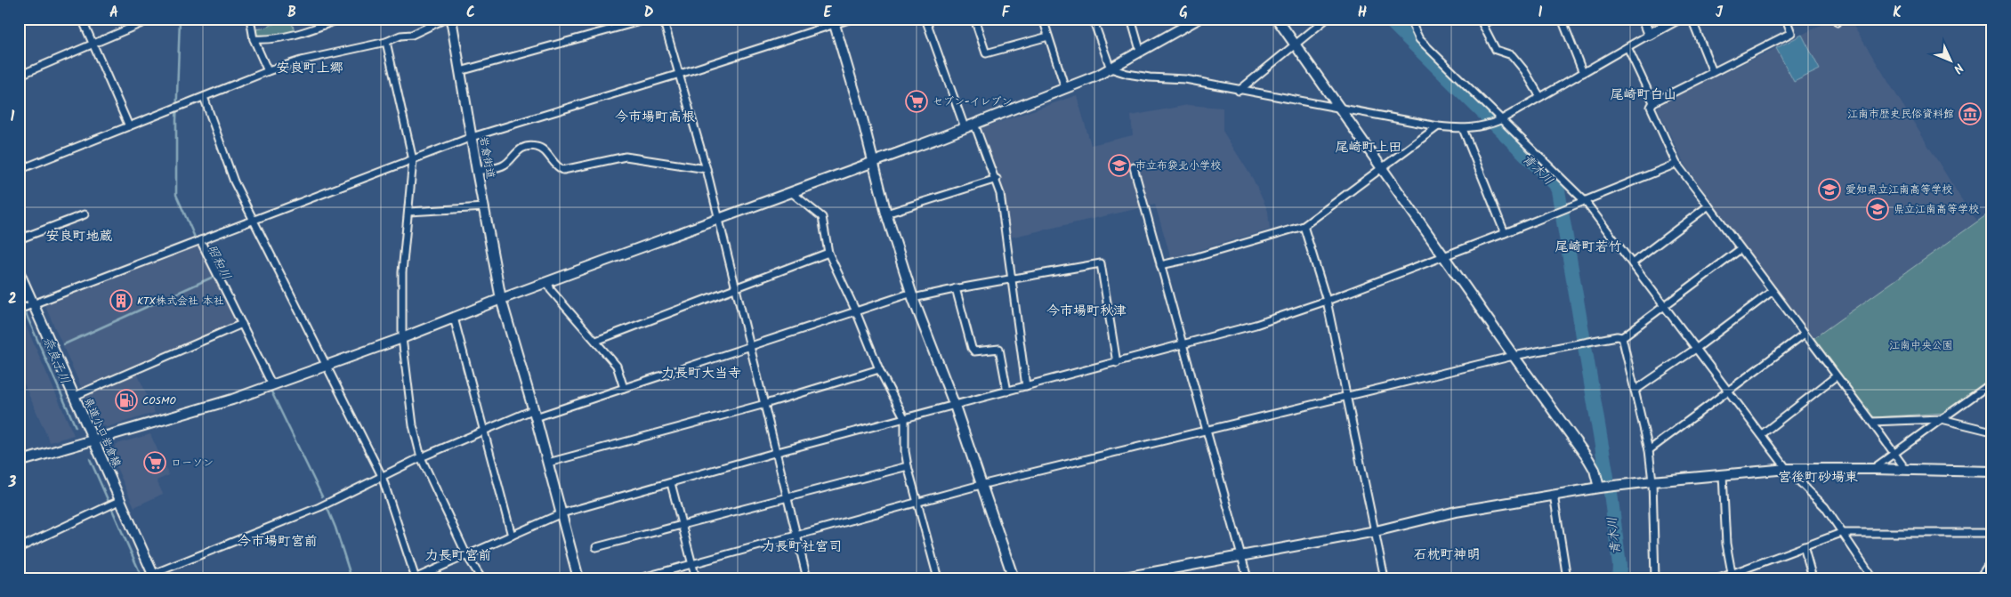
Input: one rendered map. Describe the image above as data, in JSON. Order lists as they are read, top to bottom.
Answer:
{
  "streets": {
    "street": ["岩倉街道", "県道小口岩倉線"]
  },
  "districts": [
    "安良町上郷",
    "尾崎町白山",
    "今市場町高根",
    "尾崎町上田",
    "安良町地蔵",
    "尾崎町若竹",
    "今市場町秋津",
    "力長町大当寺",
    "宮後町砂場東",
    "今市場町宮前",
    "力長町社宮司",
    "石枕町神明",
    "力長町宮前"
  ],
  "water": ["青木川", "昭和川", "奈良子川"],
  "parks": ["江南中央公園"],
  "places": {
    "supermarket": ["セブン-イレブン", "ローソン"],
    "museum": ["江南市歴史民俗資料館"],
    "school or university": ["市立布袋北小学校", "愛知県立江南高等学校", "県立江南高等学校"],
    "building": ["KTX株式会社 本社"],
    "fuel station": ["COSMO"]
  },
  "north": "bottom right",
  "grid": {
    "columns": [
      "A",
      "B",
      "C",
      "D",
      "E",
      "F",
      "G",
      "H",
      "I",
      "J",
      "K"
    ],
    "rows": ["1", "2", "3"]
  }
}
